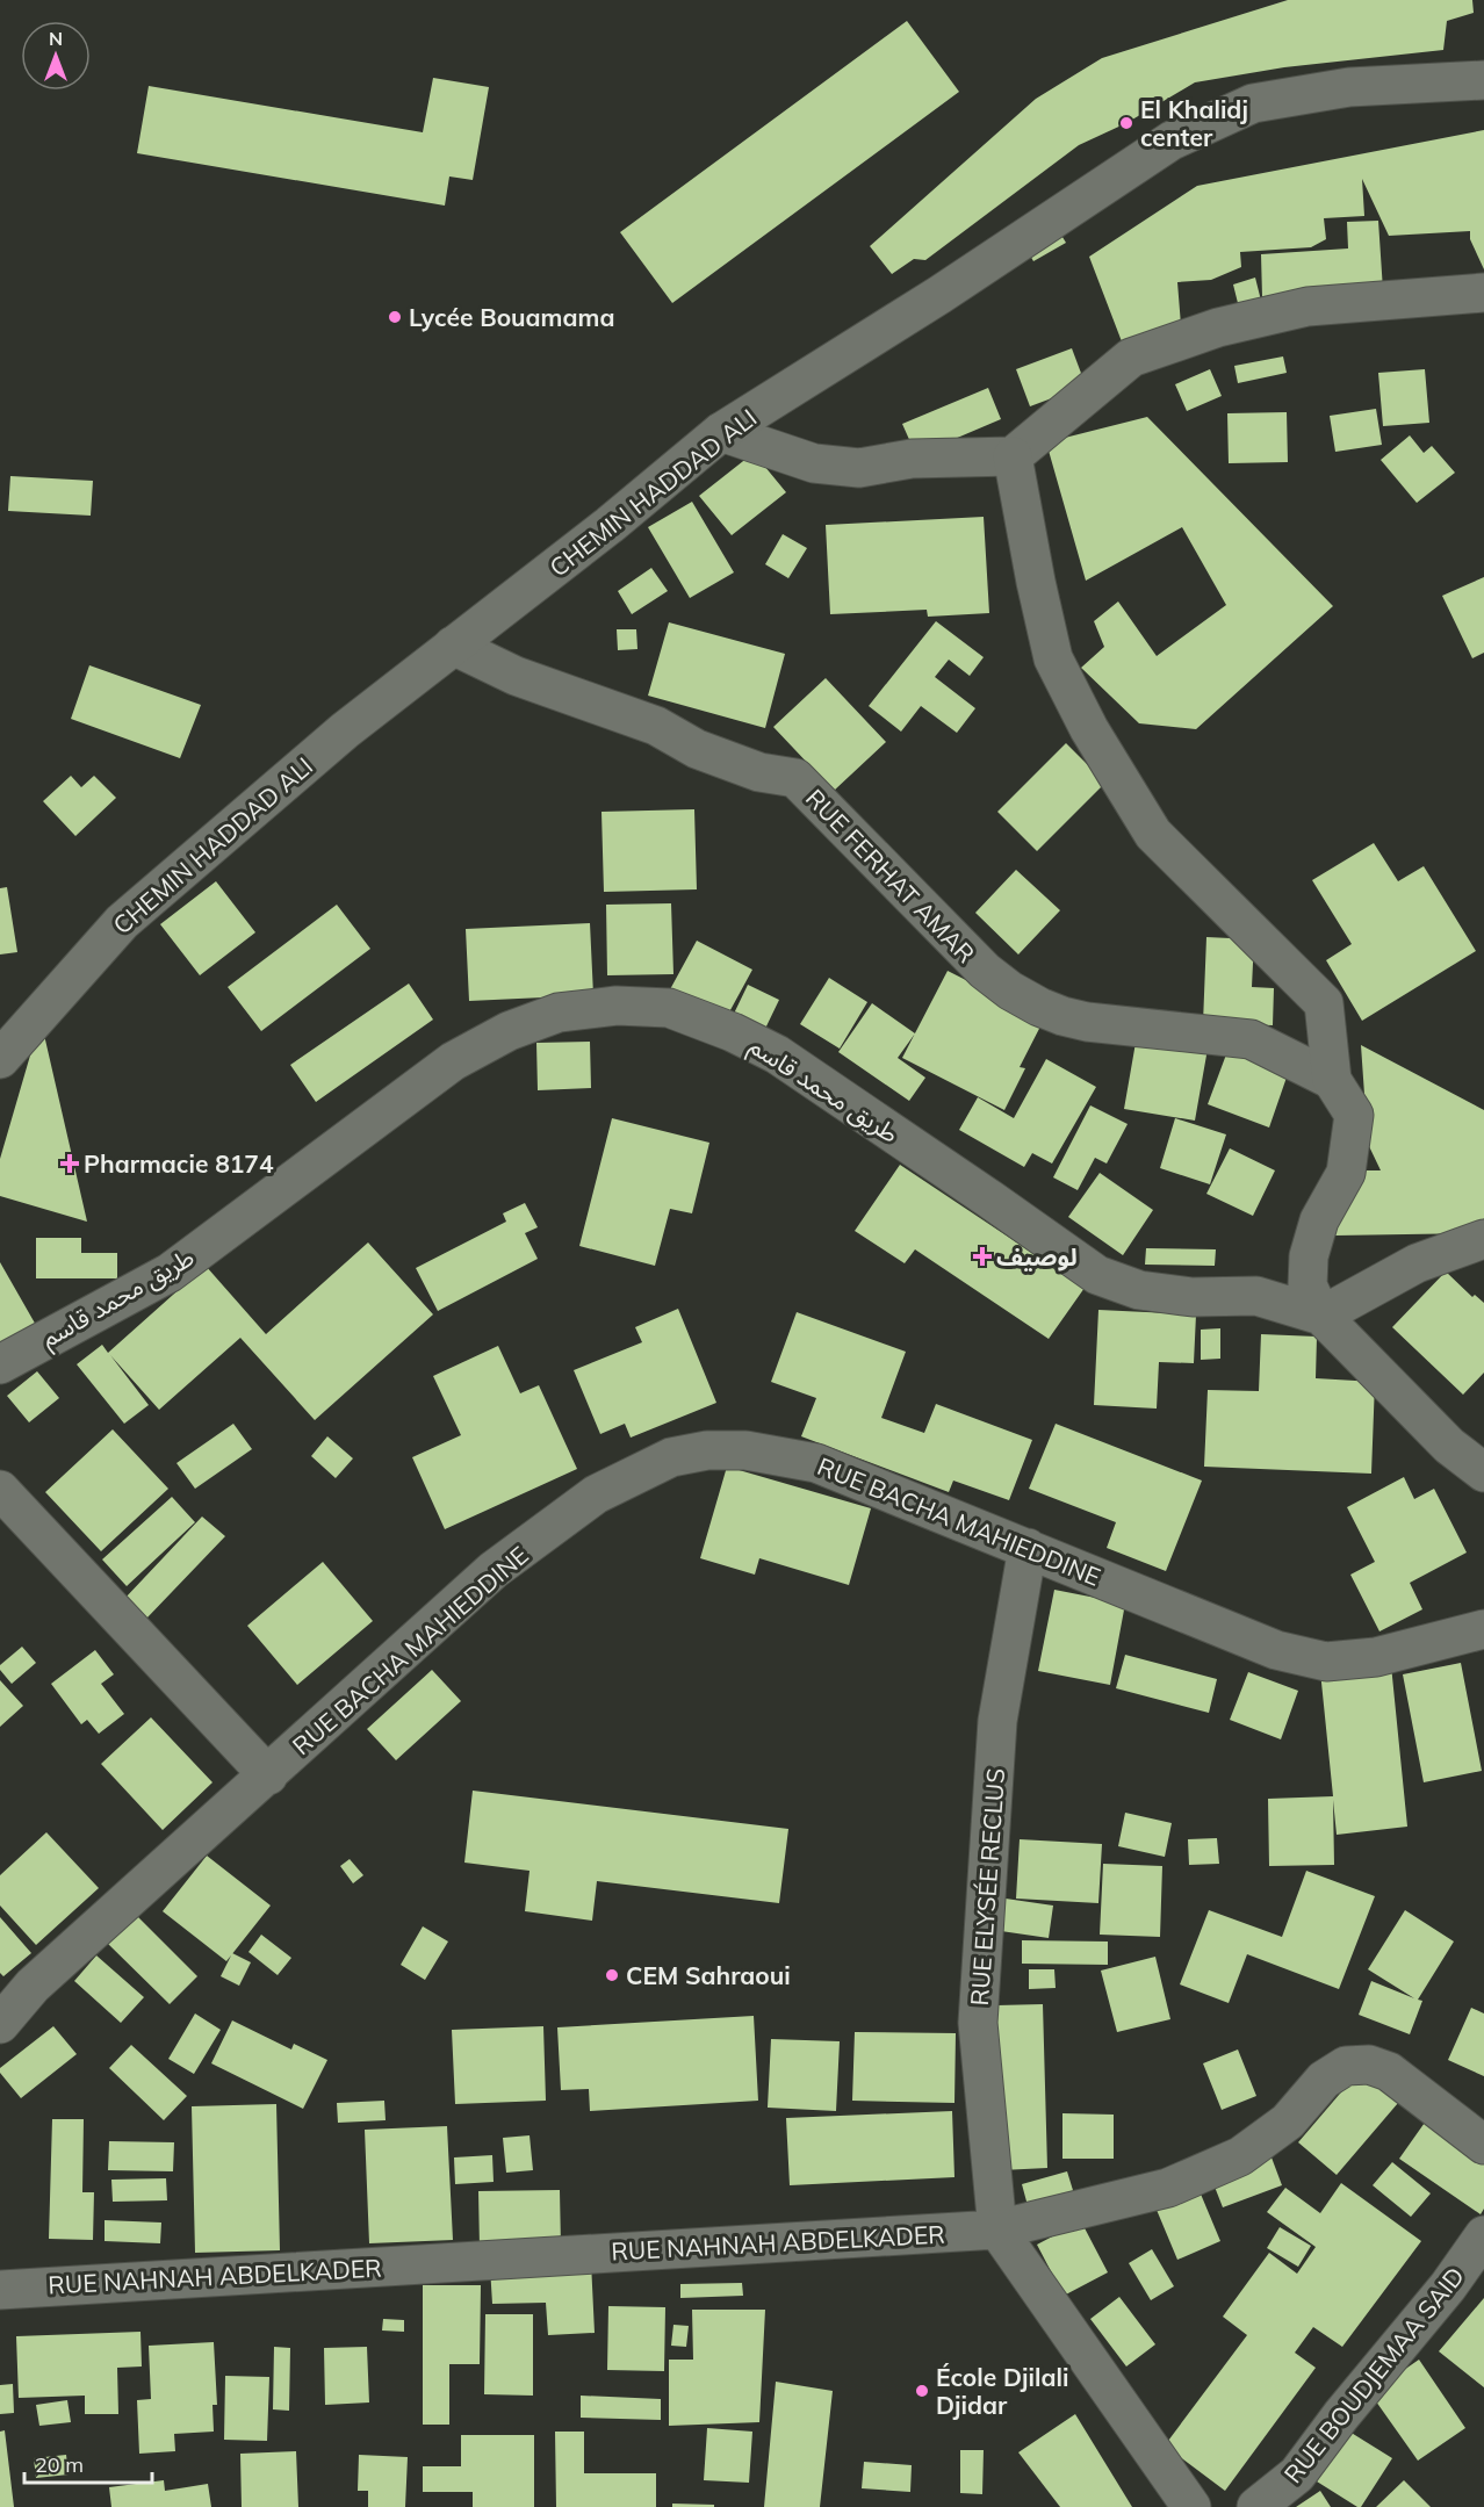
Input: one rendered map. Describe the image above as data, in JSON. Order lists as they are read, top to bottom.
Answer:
{
  "streets": {
    "street": [
      "CHEMIN HADDAD ALI",
      "RUE FERHAT AMAR",
      "طريق محمد قاسم",
      "RUE BACHA MAHIEDDINE",
      "RUE ELYSÉE RECLUS",
      "RUE NAHNAH ABDELKADER",
      "RUE BOUDJEMAA SAID"
    ]
  },
  "crossings": [
    ["CHEMIN HADDAD ALI", "RUE FERHAT AMAR"],
    ["RUE BACHA MAHIEDDINE", "RUE ELYSÉE RECLUS"],
    ["RUE ELYSÉE RECLUS", "RUE NAHNAH ABDELKADER"]
  ],
  "places": {
    "other": [
      "El Khalidj center",
      "Lycée Bouamama",
      "CEM Sahraoui",
      "École Djilali Djidar"
    ],
    "health": ["Pharmacie 8174", "لوصيف"]
  },
  "scale_bar": "20 m",
  "north": "top"
}
